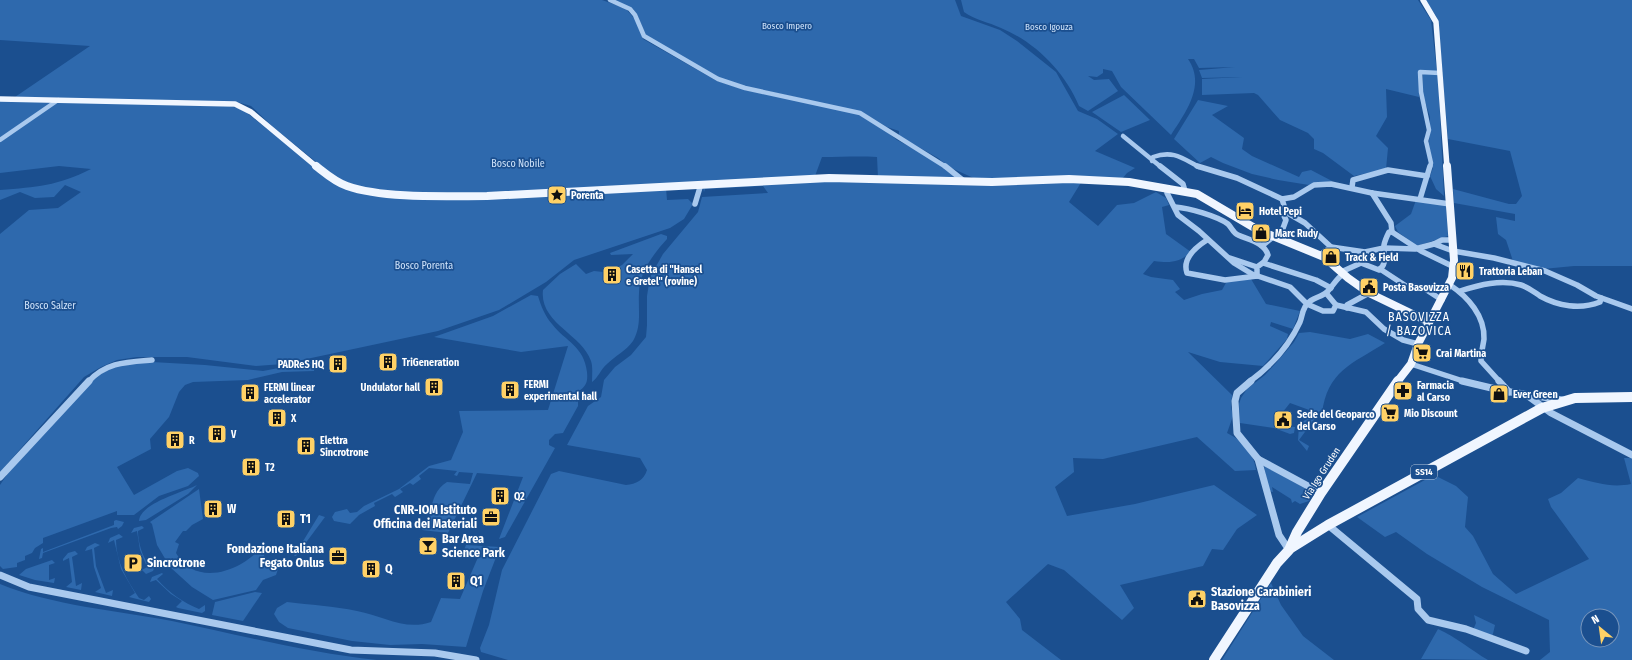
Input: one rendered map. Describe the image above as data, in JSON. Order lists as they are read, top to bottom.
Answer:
{
  "streets": {
    "main road": ["SS14", "Via Igo Gruden"]
  },
  "crossings": [
    ["SS14", "Via Igo Gruden"]
  ],
  "districts": ["BASOVIZZA / BAZOVICA"],
  "parks": [
    "Bosco Impero",
    "Bosco Igouza",
    "Bosco Nobile",
    "Bosco Porenta",
    "Bosco Salzer"
  ],
  "places": {
    "place": ["Porenta"],
    "hotel": ["Hotel Pepi"],
    "shop": ["Marc Rudy", "Track & Field", "Ever Green"],
    "restaurant": ["Trattoria Leban"],
    "building": [
      "Casetta di \"Hansel e Gretel\" (rovine)",
      "TriGeneration",
      "PADReS HQ",
      "Undulator hall",
      "FERMI experimental hall",
      "FERMI linear accelerator",
      "X",
      "V",
      "R",
      "Elettra Sincrotrone",
      "T2",
      "Q2",
      "W",
      "T1",
      "Q",
      "Q1"
    ],
    "public building": ["Posta Basovizza", "Sede del Geoparco del Carso", "Stazione Carabinieri Basovizza"],
    "supermarket": ["Crai Martina", "Mio Discount"],
    "pharmacy": ["Farmacia al Carso"],
    "office": ["CNR-IOM Istituto Officina dei Materiali", "Fondazione Italiana Fegato Onlus"],
    "bar": ["Bar Area Science Park"],
    "parking": ["Sincrotrone"]
  },
  "north": "top left"
}
